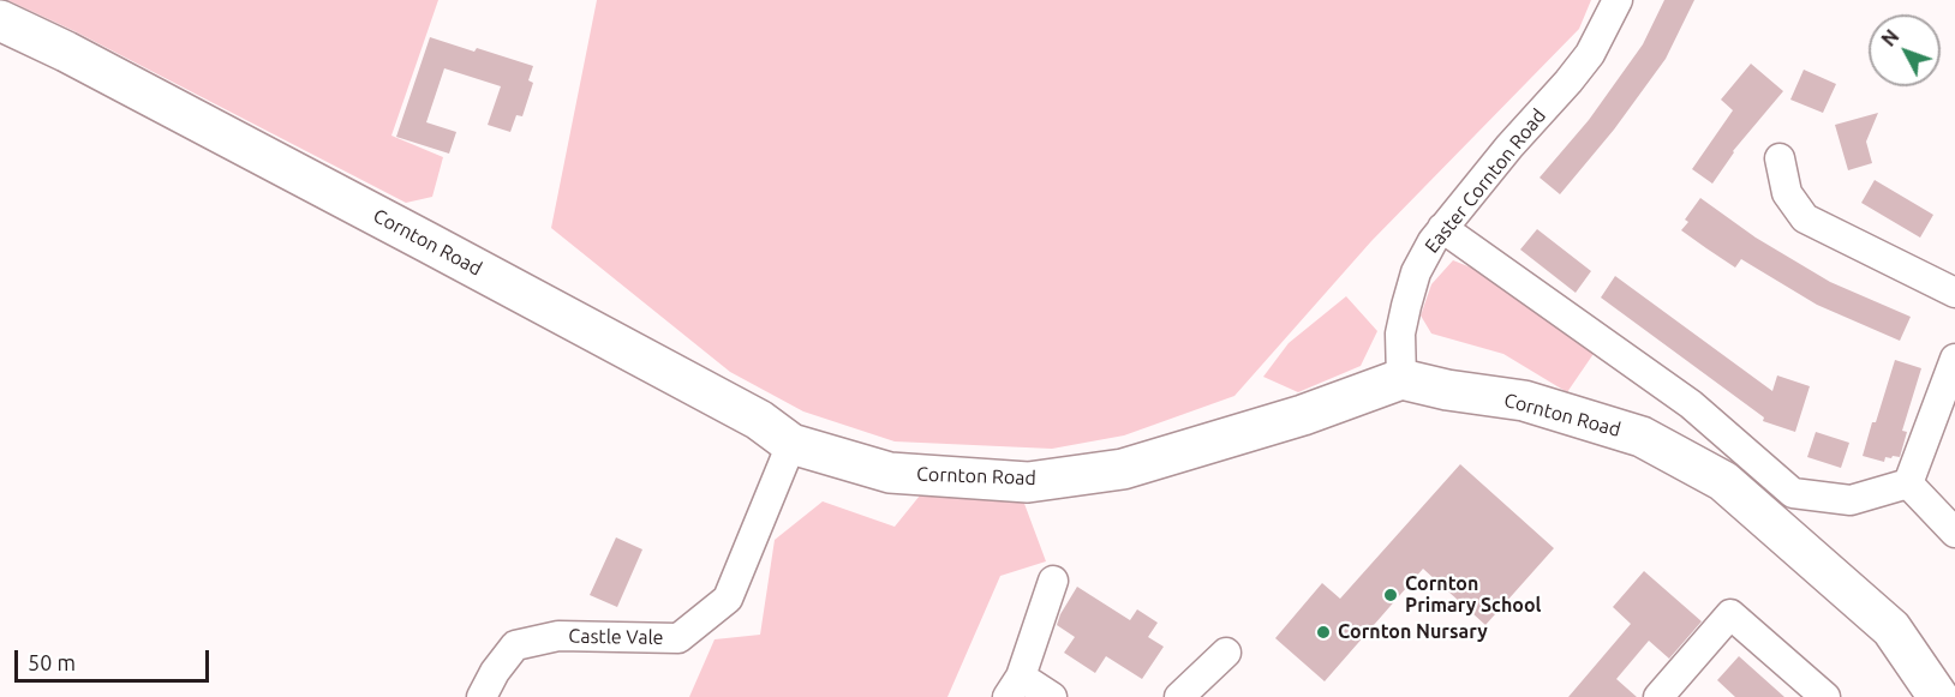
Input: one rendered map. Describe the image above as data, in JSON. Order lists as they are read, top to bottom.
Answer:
{
  "streets": {
    "main road": ["Cornton Road"],
    "street": ["Easter Cornton Road", "Castle Vale"]
  },
  "crossings": [
    ["Easter Cornton Road", "Cornton Road"],
    ["Cornton Road", "Castle Vale"]
  ],
  "places": ["Cornton Primary School", "Cornton Nursary"],
  "scale_bar": "50 m",
  "north": "top left"
}
